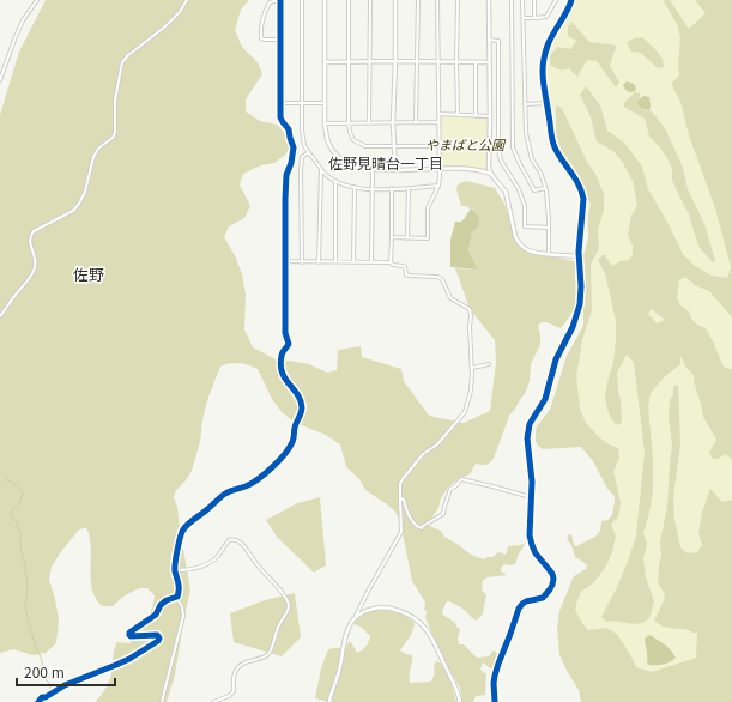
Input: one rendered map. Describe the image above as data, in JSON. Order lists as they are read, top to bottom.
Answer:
{
  "districts": ["佐野見晴台一丁目", "佐野"],
  "parks": ["やまばと公園"],
  "scale_bar": "200 m"
}
